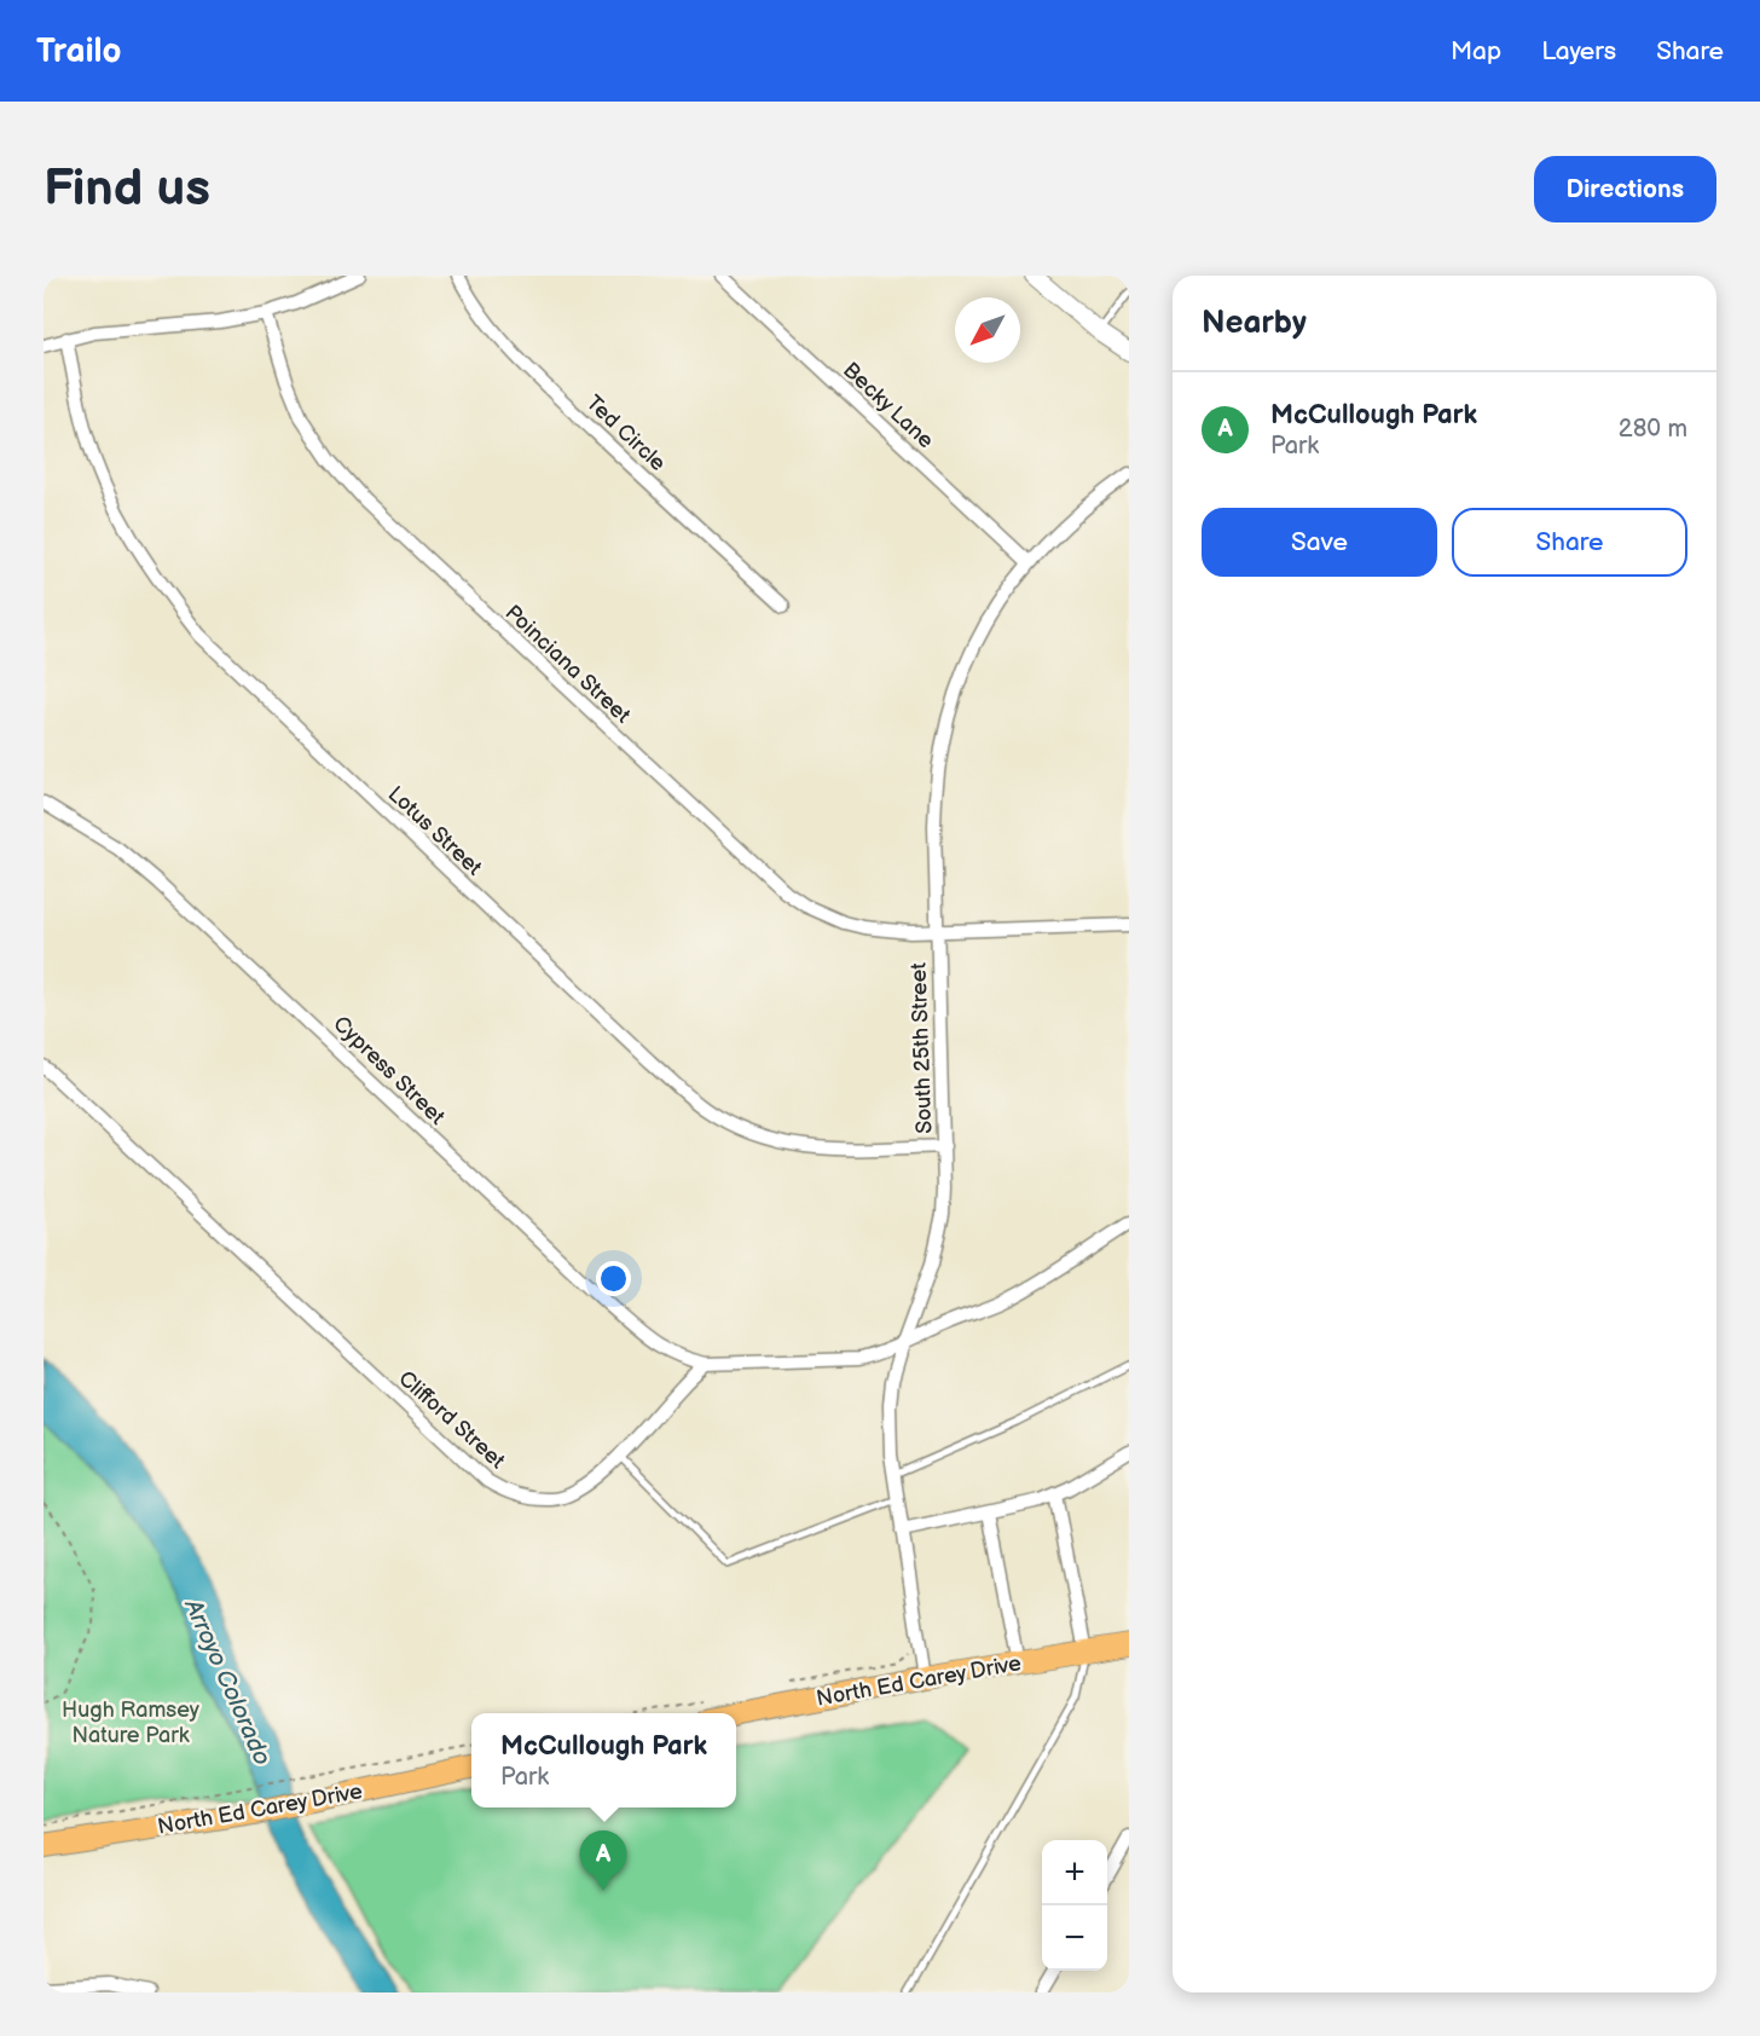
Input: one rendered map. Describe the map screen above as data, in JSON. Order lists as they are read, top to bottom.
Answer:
{
  "streets": {
    "main road": ["North Ed Carey Drive"],
    "street": [
      "Becky Lane",
      "Ted Circle",
      "Poinciana Street",
      "Lotus Street",
      "South 25th Street",
      "Cypress Street",
      "Clifford Street"
    ]
  },
  "crossings": [
    ["Becky Lane", "South 25th Street"],
    ["Poinciana Street", "South 25th Street"],
    ["Lotus Street", "South 25th Street"],
    ["South 25th Street", "North Ed Carey Drive"],
    ["Cypress Street", "Clifford Street"]
  ],
  "water": ["Arroyo Colorado"],
  "parks": ["Hugh Ramsey Nature Park"],
  "north": "bottom left",
  "page": {
    "header": "Trailo",
    "nav": ["Map", "Layers", "Share"],
    "buttons": [
      "Directions",
      ["Save", "Share"]
    ],
    "title": "Find us",
    "heading": "Nearby",
    "list": [
      {
        "mark": "A",
        "name": "McCullough Park",
        "note": "Park",
        "value": "280 m"
      }
    ],
    "popup": ["McCullough Park", "Park"],
    "pins": "A",
    "map_buttons": ["+", "−"]
  }
}
